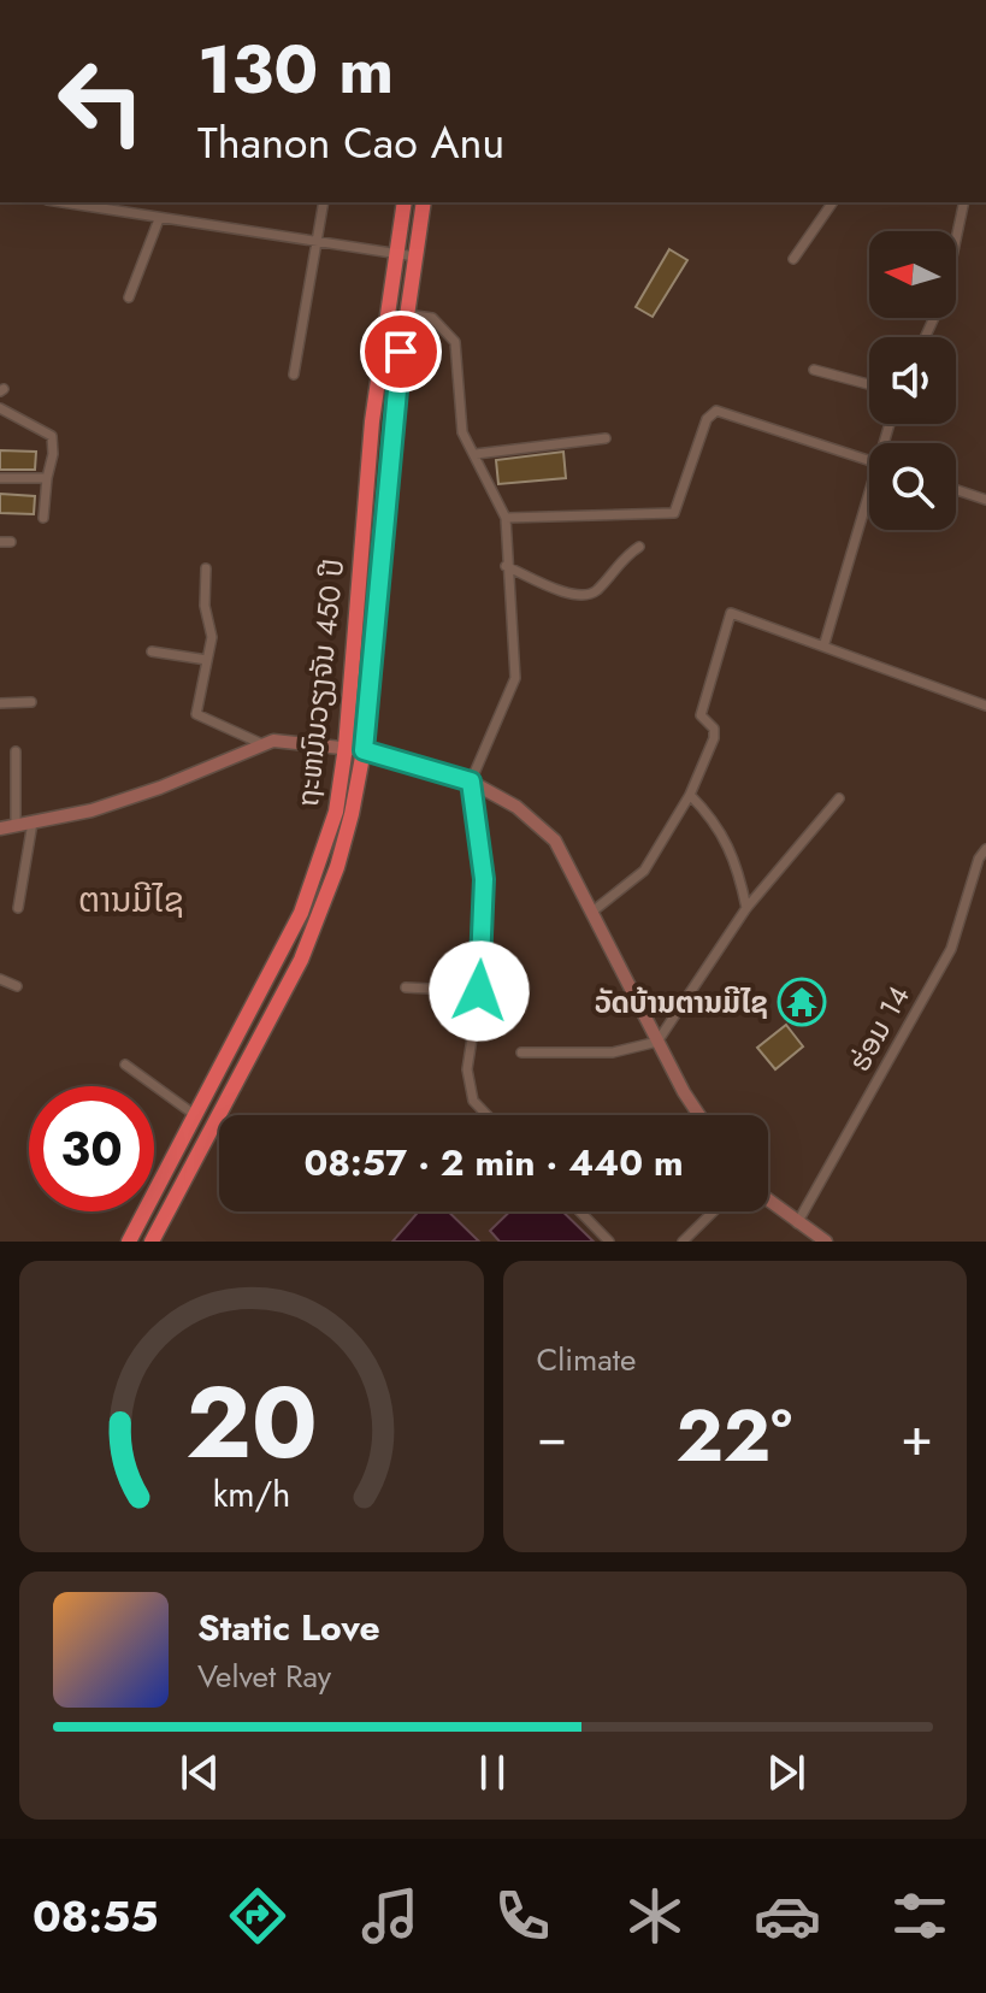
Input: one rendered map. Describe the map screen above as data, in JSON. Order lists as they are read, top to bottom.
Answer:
{
  "streets": {
    "highway": ["ຖະຫນົນວຽງຈັນ 450 ປີ"],
    "street": ["ຮ່ອມ 14"]
  },
  "districts": ["ຕານມີໄຊ"],
  "places": {
    "temple": ["ວັດບ້ານຕານມີໄຊ"]
  },
  "north": "left",
  "page": {
    "turn": ["130 m", "Thanon Cao Anu"],
    "limit": "30",
    "trip": "08:57 · 2 min · 440 m",
    "tile": "Climate",
    "heat": ["−", "22°", "+"],
    "song": ["Static Love", "Velvet Ray"],
    "tabs": "08:55",
    "gauge": ["20", "km/h"]
  }
}
